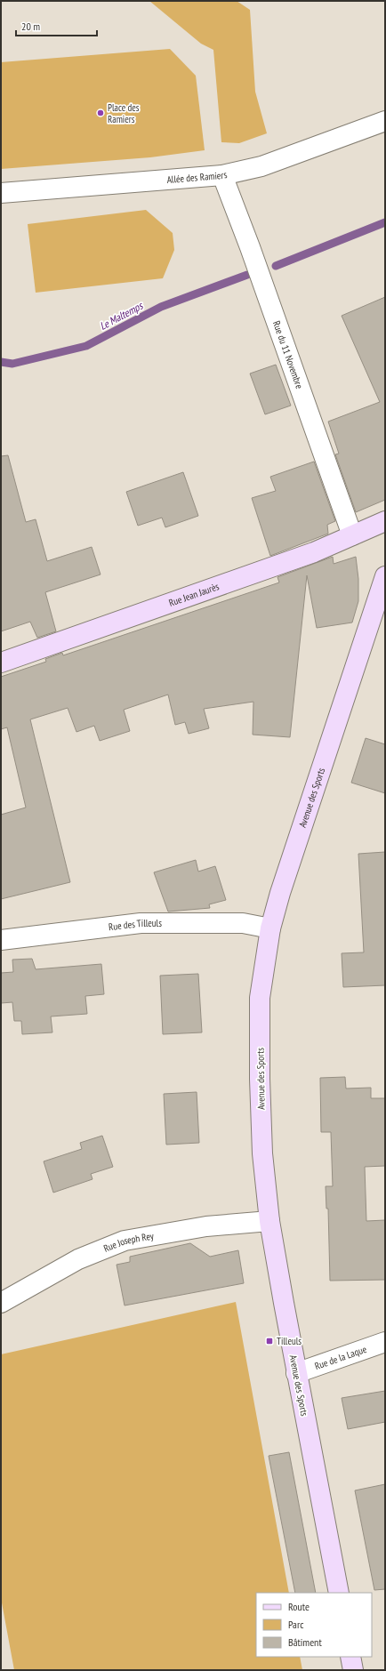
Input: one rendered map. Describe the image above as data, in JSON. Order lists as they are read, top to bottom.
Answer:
{
  "streets": {
    "main road": ["Rue Jean Jaurès", "Avenue des Sports"],
    "street": [
      "Allée des Ramiers",
      "Rue du 11 Novembre",
      "Rue des Tilleuls",
      "Rue Joseph Rey",
      "Rue de la Laque"
    ]
  },
  "crossings": [
    ["Allée des Ramiers", "Rue du 11 Novembre"],
    ["Rue du 11 Novembre", "Rue Jean Jaurès"],
    ["Avenue des Sports", "Rue des Tilleuls"],
    ["Avenue des Sports", "Rue Joseph Rey"],
    ["Avenue des Sports", "Rue de la Laque"]
  ],
  "water": ["Le Maltemps"],
  "places": {
    "other": ["Place des Ramiers"],
    "transit": ["Tilleuls"]
  },
  "legend": ["Route", "Parc", "Bâtiment"],
  "scale_bar": "20 m"
}
